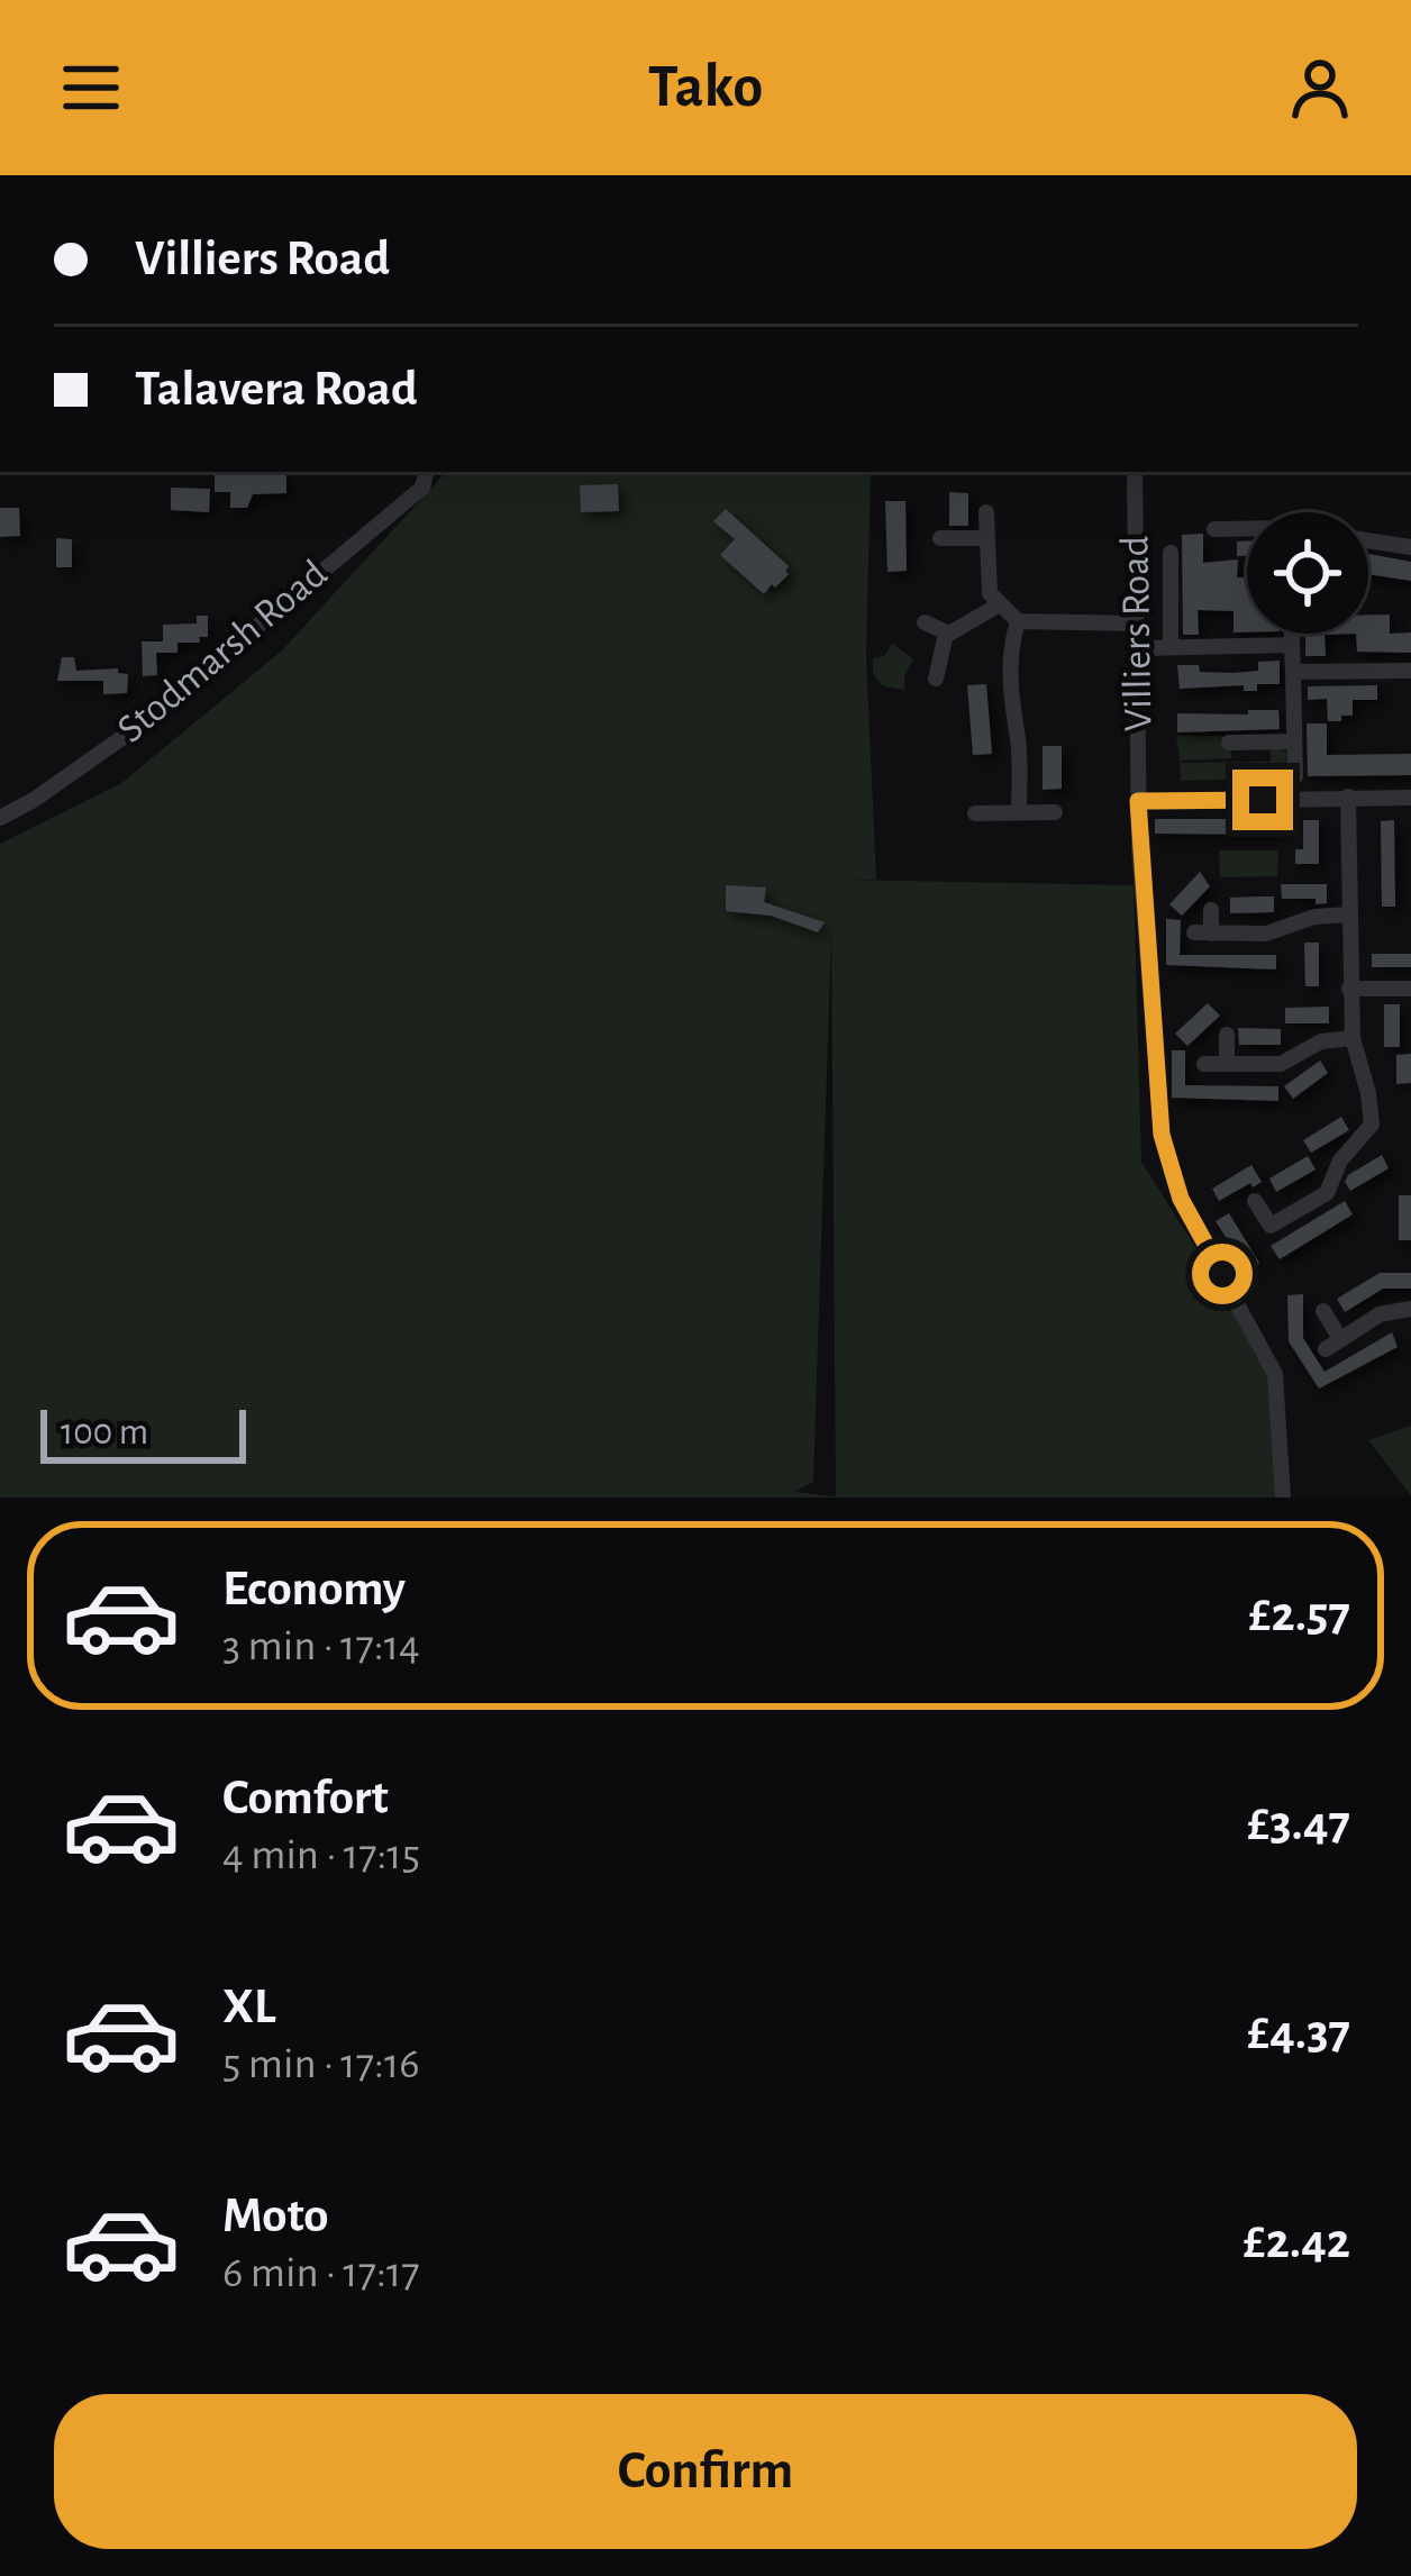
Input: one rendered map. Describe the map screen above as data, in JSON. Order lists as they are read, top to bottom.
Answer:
{
  "streets": {
    "street": ["Villiers Road", "Stodmarsh Road"]
  },
  "scale_bar": "100 m",
  "page": {
    "header": "Tako",
    "banner": ["Villiers Road", "Talavera Road"],
    "scale": "100 m",
    "list": [
      {
        "name": "Economy",
        "note": "3 min · 17:14",
        "value": "£2.57"
      },
      {
        "name": "Comfort",
        "note": "4 min · 17:15",
        "value": "£3.47"
      },
      {
        "name": "XL",
        "note": "5 min · 17:16",
        "value": "£4.37"
      },
      {
        "name": "Moto",
        "note": "6 min · 17:17",
        "value": "£2.42"
      }
    ],
    "buttons": "Confirm"
  }
}
